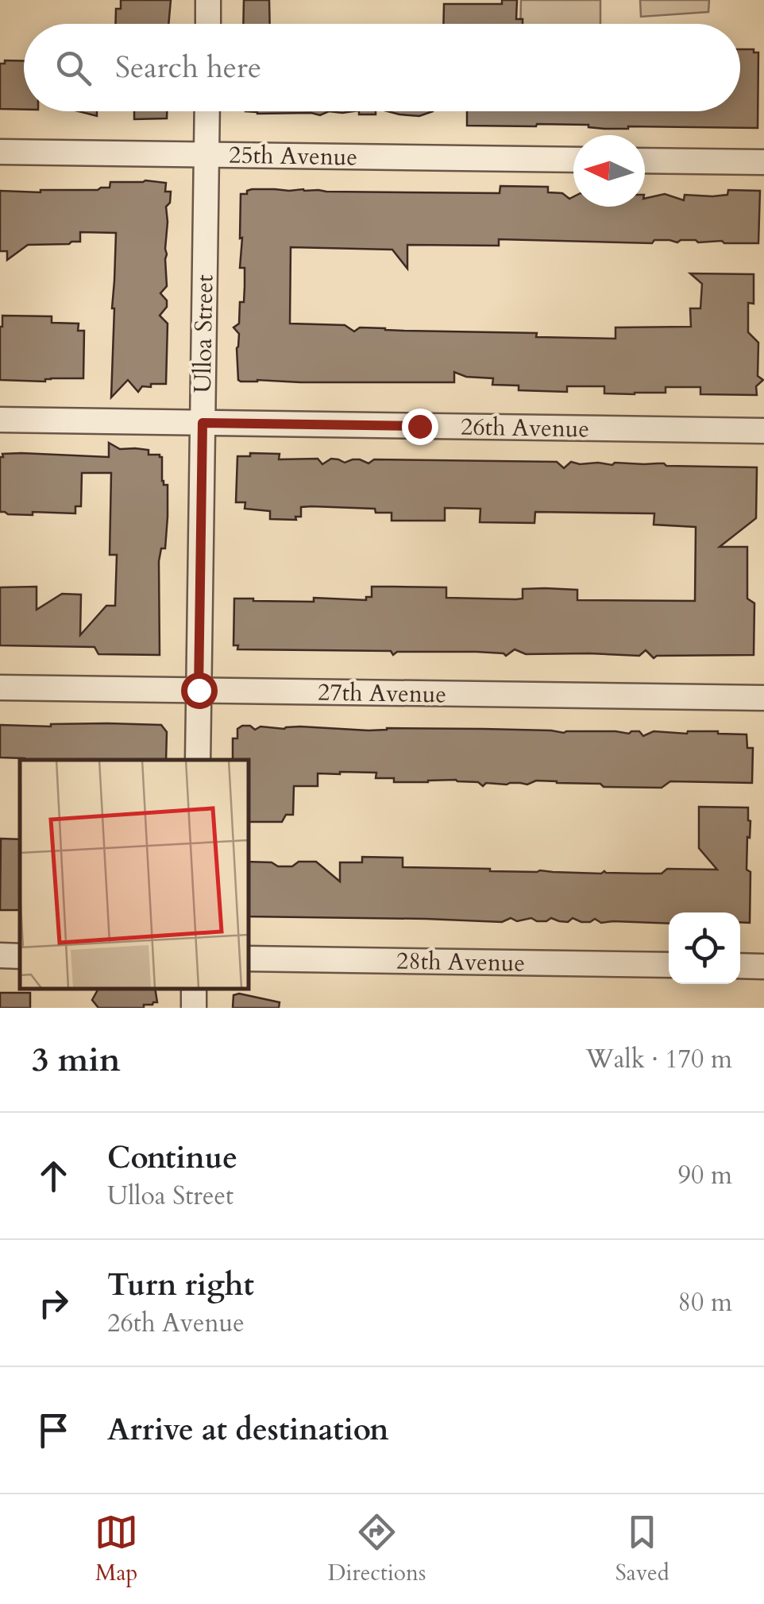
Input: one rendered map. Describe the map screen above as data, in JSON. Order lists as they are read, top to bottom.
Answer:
{
  "streets": {
    "street": [
      "25th Avenue",
      "Ulloa Street",
      "26th Avenue",
      "27th Avenue",
      "28th Avenue"
    ]
  },
  "crossings": [
    ["25th Avenue", "Ulloa Street"],
    ["Ulloa Street", "26th Avenue"],
    ["Ulloa Street", "27th Avenue"]
  ],
  "north": "left",
  "page": {
    "search": "Search here",
    "heading": ["3 min", "Walk · 170 m"],
    "list": [
      ["Continue", "Ulloa Street", "90 m"],
      ["Turn right", "26th Avenue", "80 m"],
      "Arrive at destination"
    ],
    "nav": ["Map", "Directions", "Saved"]
  }
}
